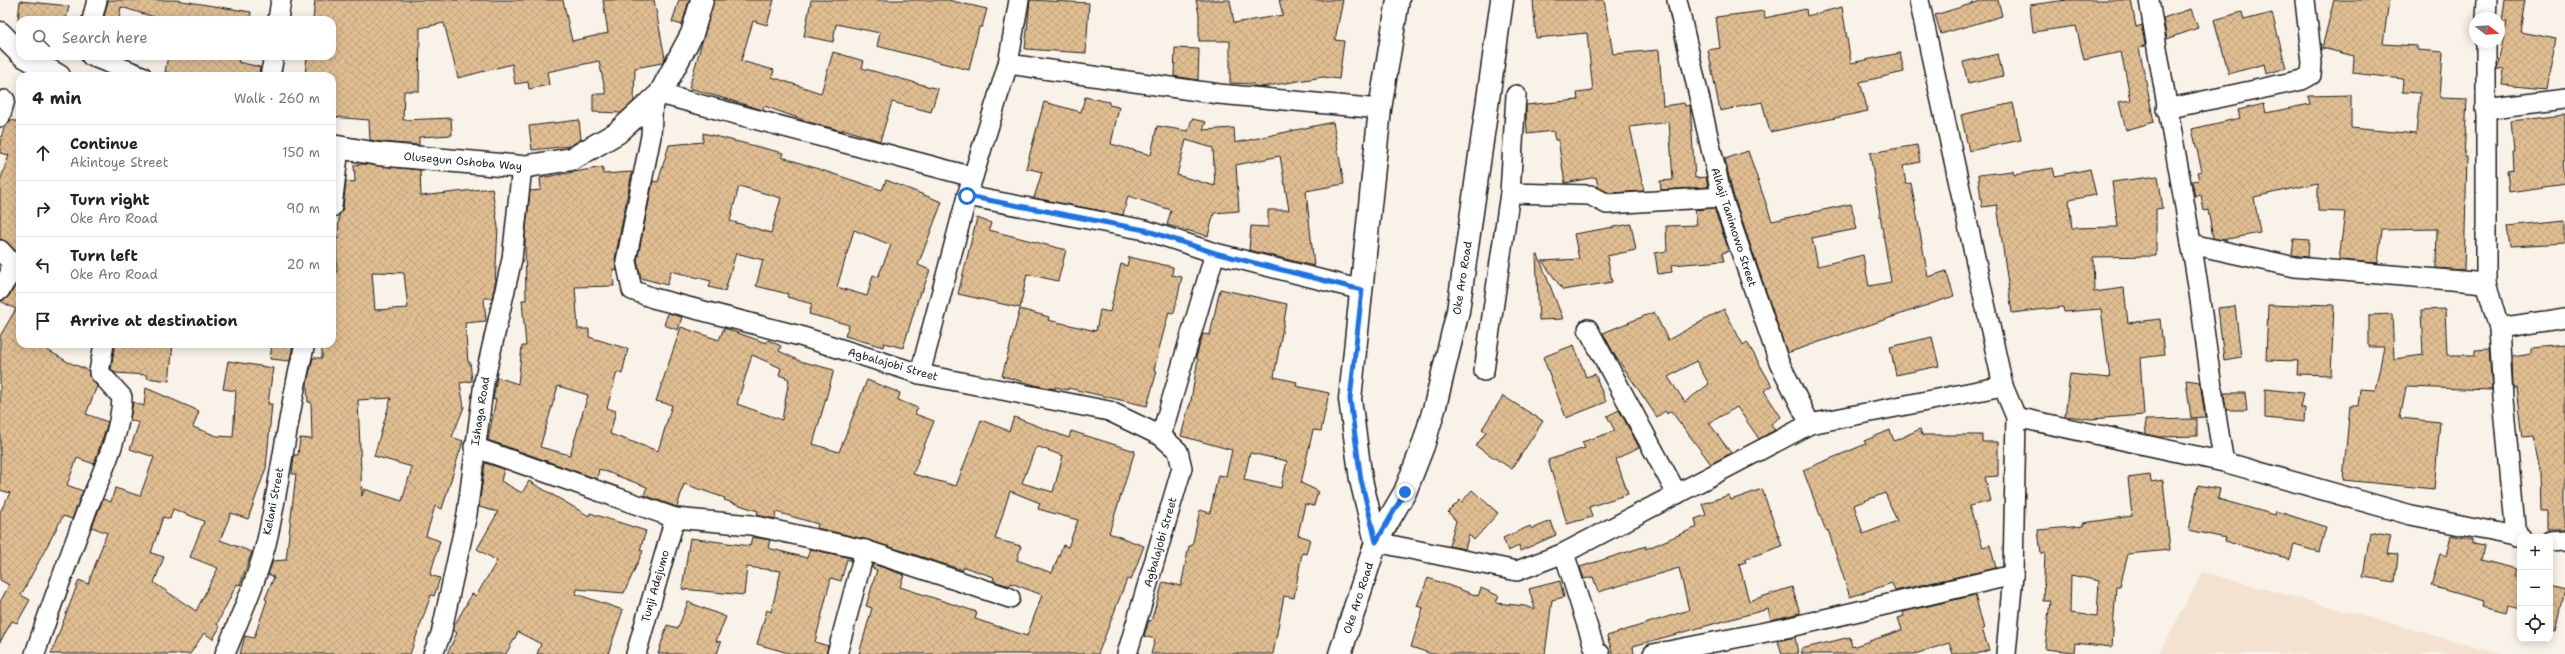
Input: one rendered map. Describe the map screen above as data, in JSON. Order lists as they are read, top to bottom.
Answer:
{
  "streets": {
    "main road": ["Olusegun Oshoba Way", "Oke Aro Road"],
    "street": [
      "Alhaji Tanimowo Street",
      "Agbalajobi Street",
      "Ishaga Road",
      "Kelani Street",
      "Tunji Adejumo"
    ]
  },
  "crossings": [
    ["Olusegun Oshoba Way", "Agbalajobi Street"],
    ["Olusegun Oshoba Way", "Ishaga Road"]
  ],
  "north": "right",
  "page": {
    "search": "Search here",
    "heading": ["4 min", "Walk · 260 m"],
    "list": [
      ["Continue", "Akintoye Street", "150 m"],
      ["Turn right", "Oke Aro Road", "90 m"],
      ["Turn left", "Oke Aro Road", "20 m"],
      "Arrive at destination"
    ],
    "map_buttons": ["+", "−"]
  }
}
